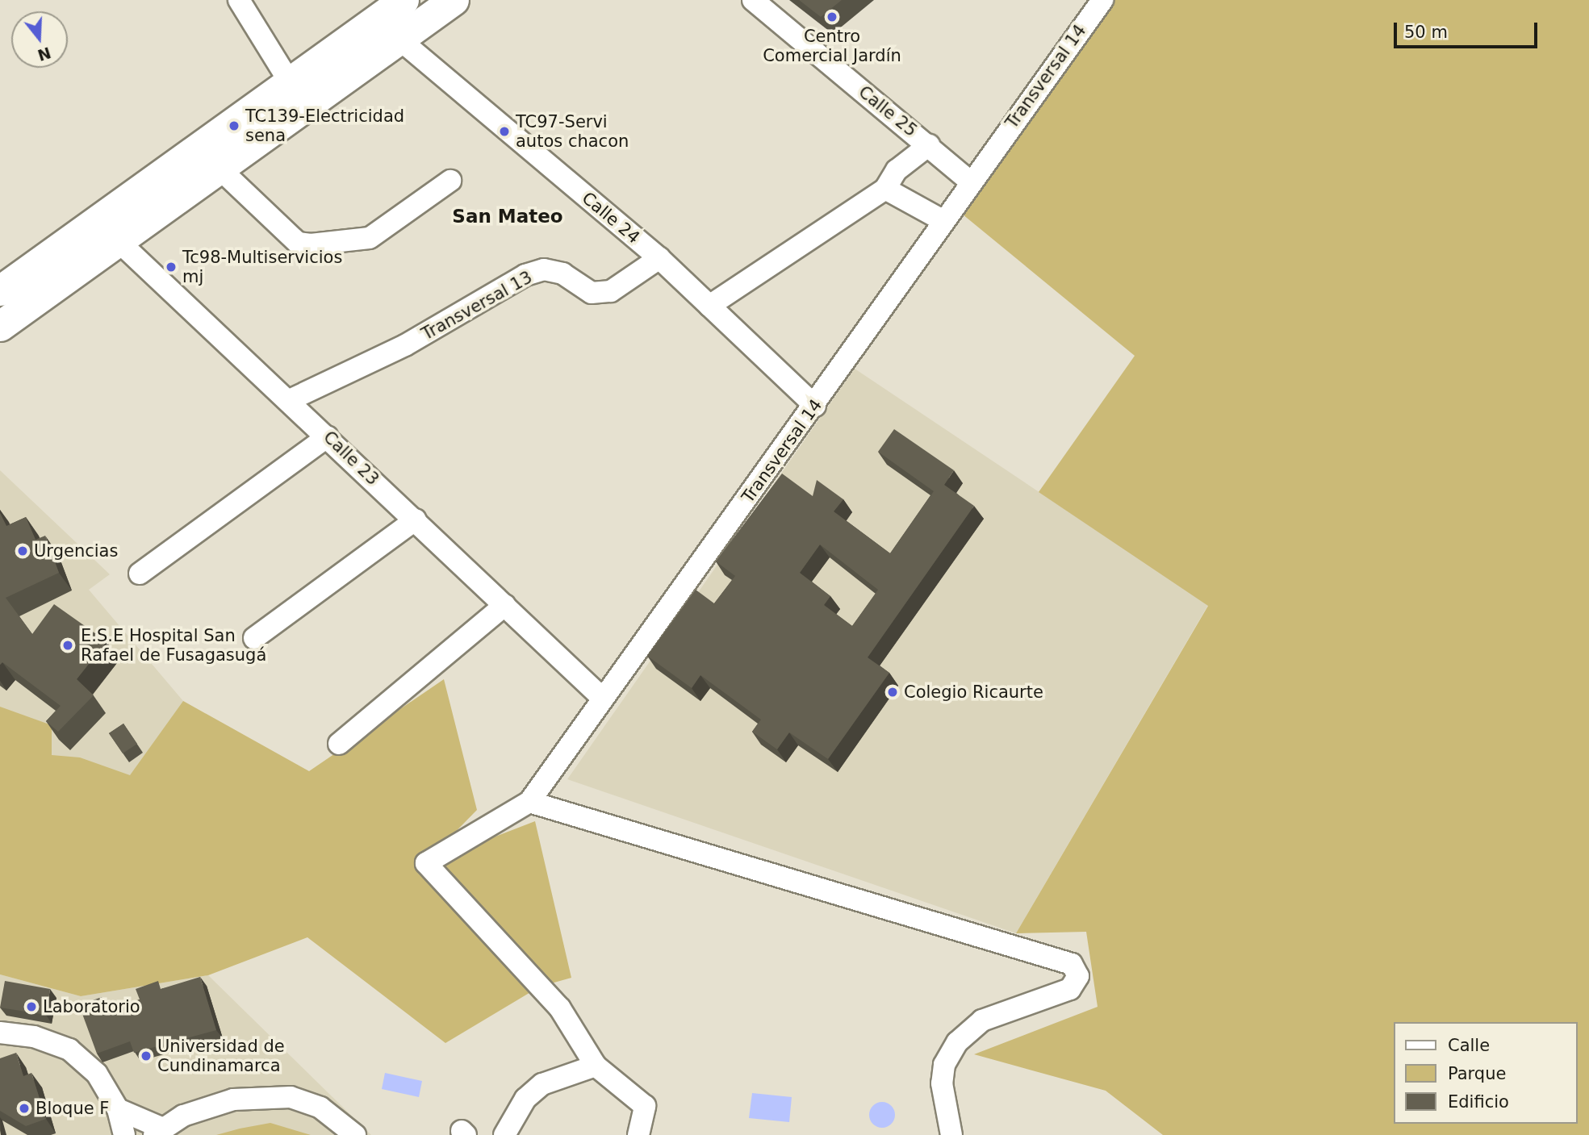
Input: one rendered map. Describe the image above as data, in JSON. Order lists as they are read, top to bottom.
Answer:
{
  "streets": {
    "street": [
      "Transversal 14",
      "Calle 25",
      "Calle 24",
      "Transversal 13",
      "Calle 23"
    ]
  },
  "crossings": [
    ["Transversal 14", "Calle 25"],
    ["Transversal 14", "Calle 24"],
    ["Transversal 14", "Calle 23"],
    ["Calle 24", "Transversal 13"],
    ["Transversal 13", "Calle 23"]
  ],
  "districts": ["San Mateo"],
  "places": [
    "Centro Comercial Jardín",
    "TC139-Electricidad sena",
    "TC97-Servi autos chacon",
    "Tc98-Multiservicios mj",
    "Urgencias",
    "E.S.E Hospital San Rafael de Fusagasugá",
    "Colegio Ricaurte",
    "Laboratorio",
    "Universidad de Cundinamarca",
    "Bloque F"
  ],
  "legend": ["Calle", "Parque", "Edificio"],
  "scale_bar": "50 m",
  "north": "bottom"
}
